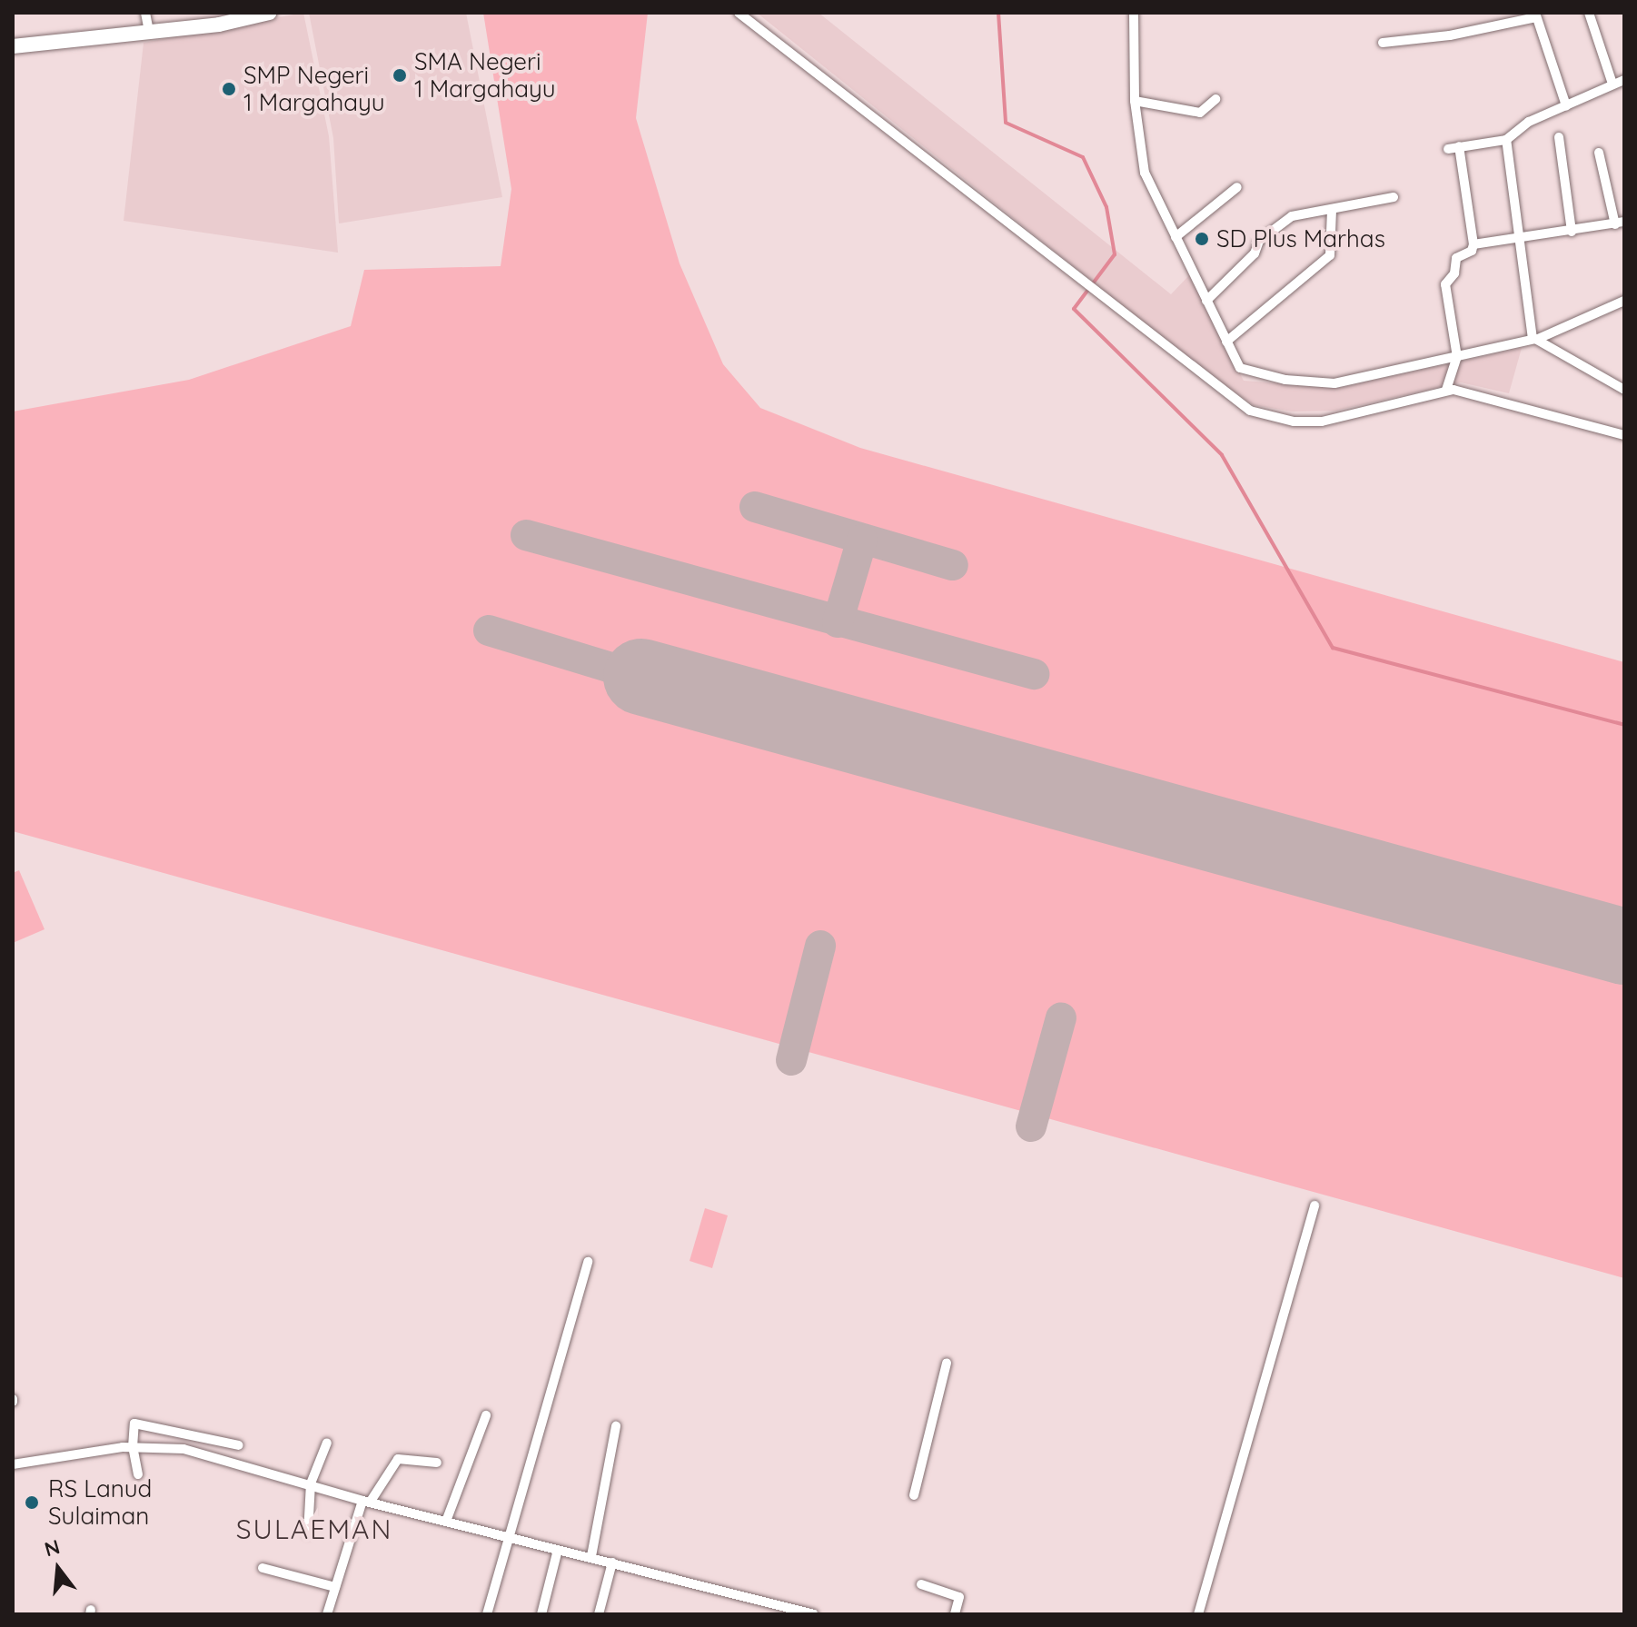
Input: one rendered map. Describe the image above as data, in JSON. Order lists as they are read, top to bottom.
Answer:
{
  "districts": ["SULAEMAN"],
  "places": [
    "SMA Negeri 1 Margahayu",
    "SMP Negeri 1 Margahayu",
    "SD Plus Marhas",
    "RS Lanud Sulaiman"
  ],
  "north": "top"
}
